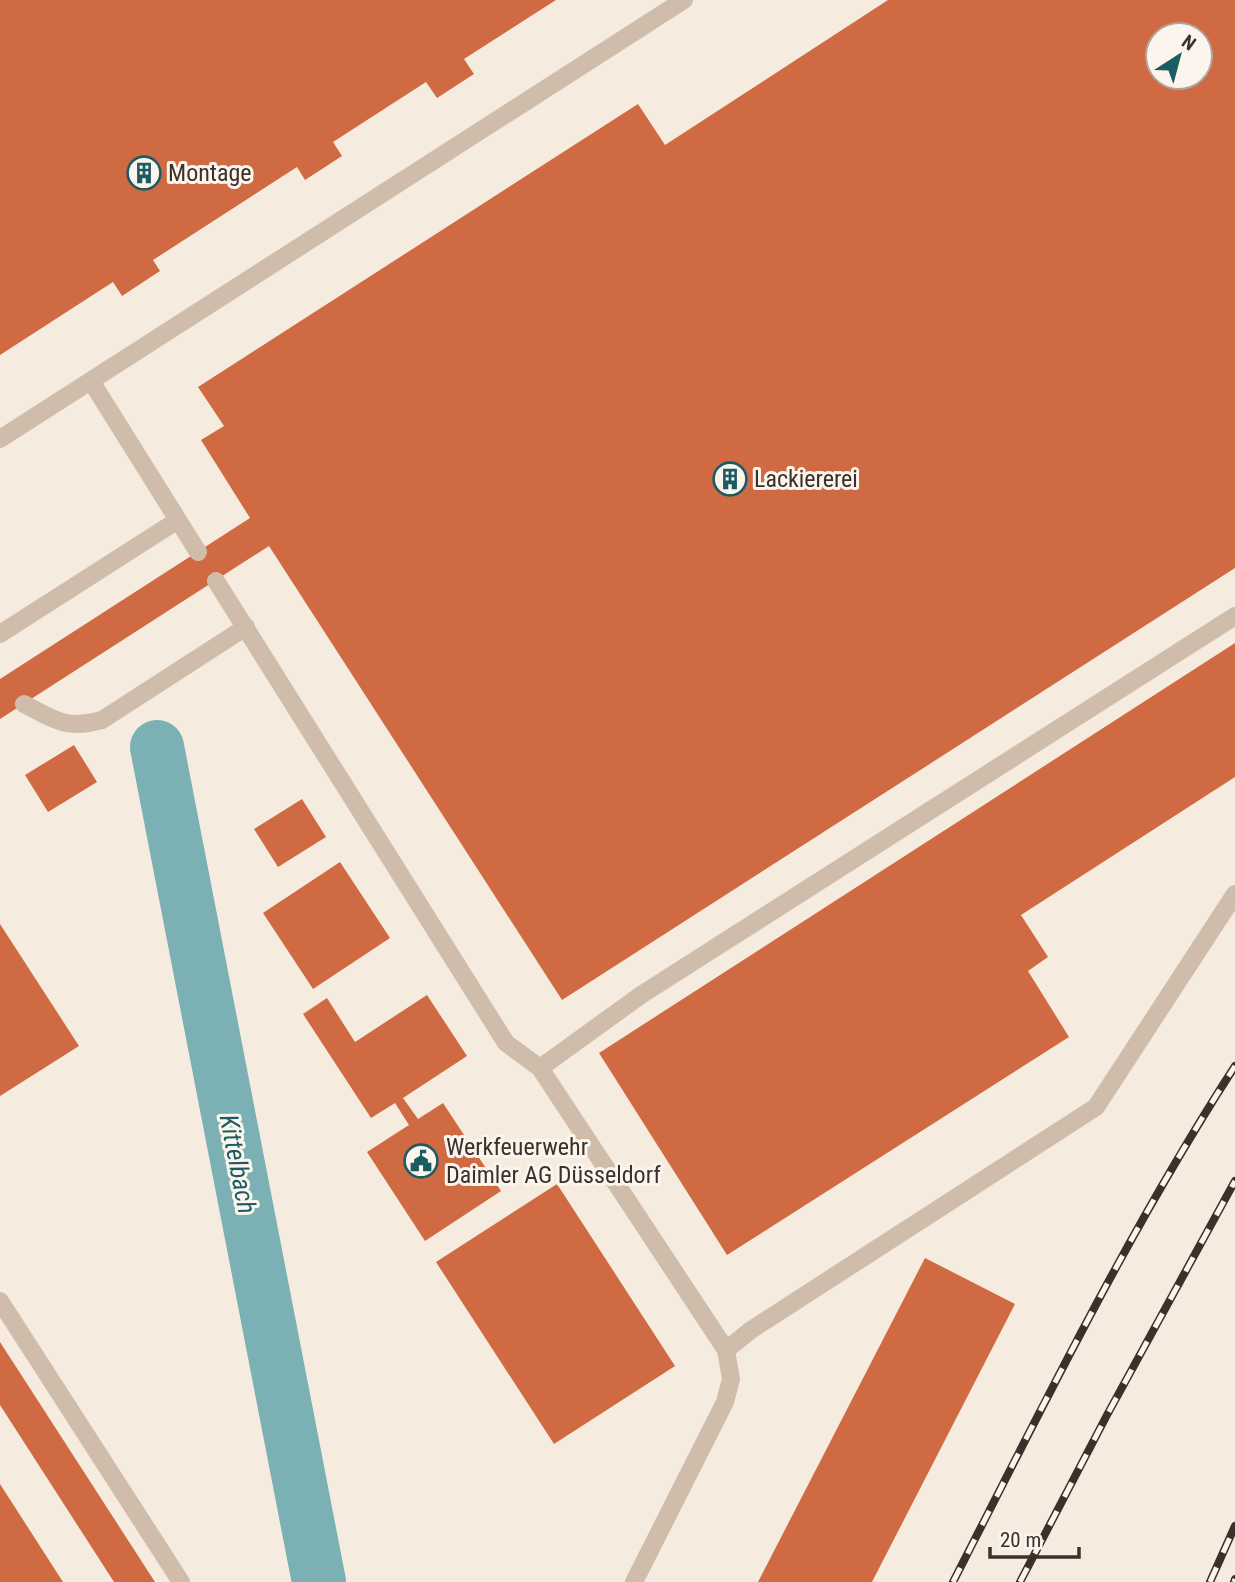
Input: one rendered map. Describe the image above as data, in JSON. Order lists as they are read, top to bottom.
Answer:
{
  "water": ["Kittelbach"],
  "places": {
    "building": ["Montage", "Lackiererei"],
    "public building": ["Werkfeuerwehr Daimler AG Düsseldorf"]
  },
  "scale_bar": "20 m",
  "north": "top right"
}
